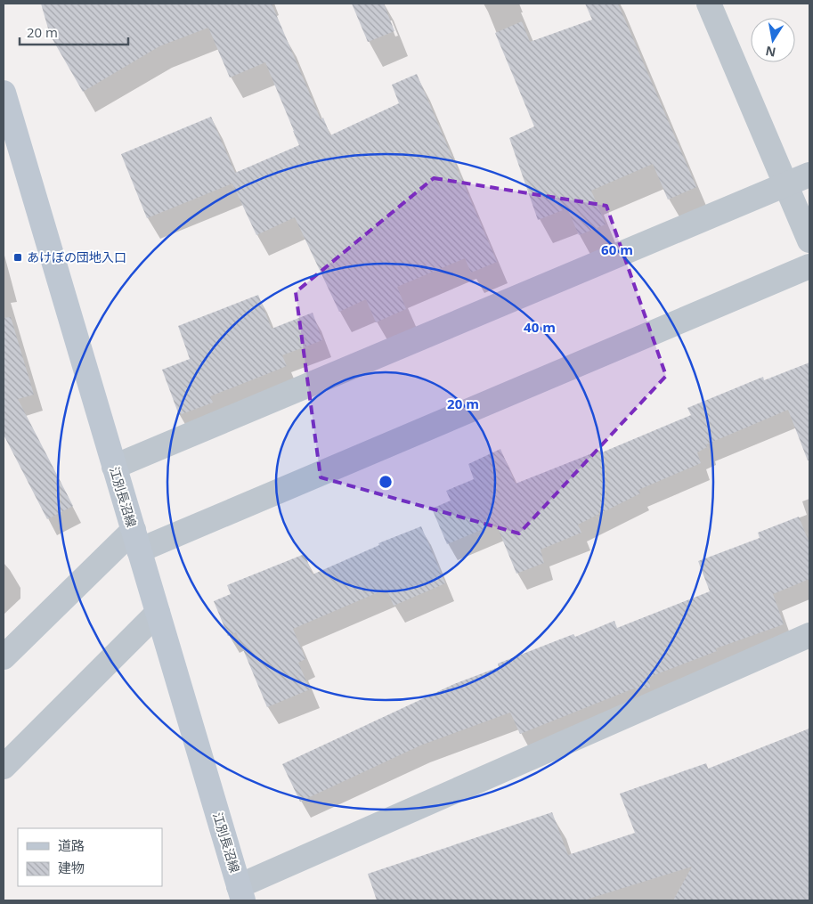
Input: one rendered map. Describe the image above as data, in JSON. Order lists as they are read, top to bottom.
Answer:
{
  "streets": {
    "main road": ["江別長沼線"]
  },
  "places": {
    "transit": ["あけぼの団地入口"]
  },
  "legend": ["道路", "建物"],
  "scale_bar": "20 m",
  "north": "bottom",
  "rings": ["60 m", "40 m", "20 m"]
}
